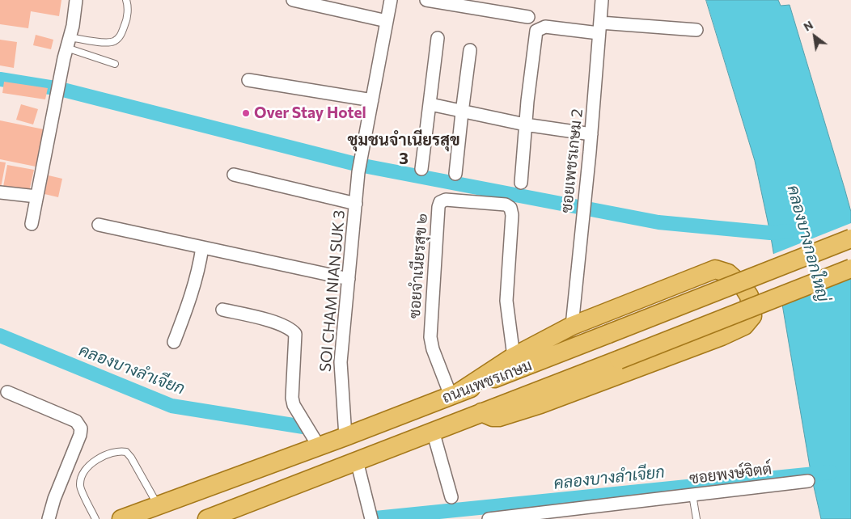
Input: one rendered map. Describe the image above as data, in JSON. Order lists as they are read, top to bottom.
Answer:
{
  "streets": {
    "main road": ["ถนนเพชรเกษม"],
    "street": [
      "ซอยเพชรเกษม 2",
      "ซอยจำเนียรสุข ๒",
      "SOI CHAM NIAN SUK 3",
      "ซอยพงษ์จิตต์"
    ]
  },
  "crossings": [
    ["ซอยจำเนียรสุข ๒", "ถนนเพชรเกษม"],
    ["SOI CHAM NIAN SUK 3", "ถนนเพชรเกษม"]
  ],
  "districts": ["ชุมชนจำเนียรสุข 3"],
  "water": ["คลองบางกอกใหญ่", "คลองบางลำเจียก"],
  "places": ["Over Stay Hotel"],
  "north": "top left"
}
